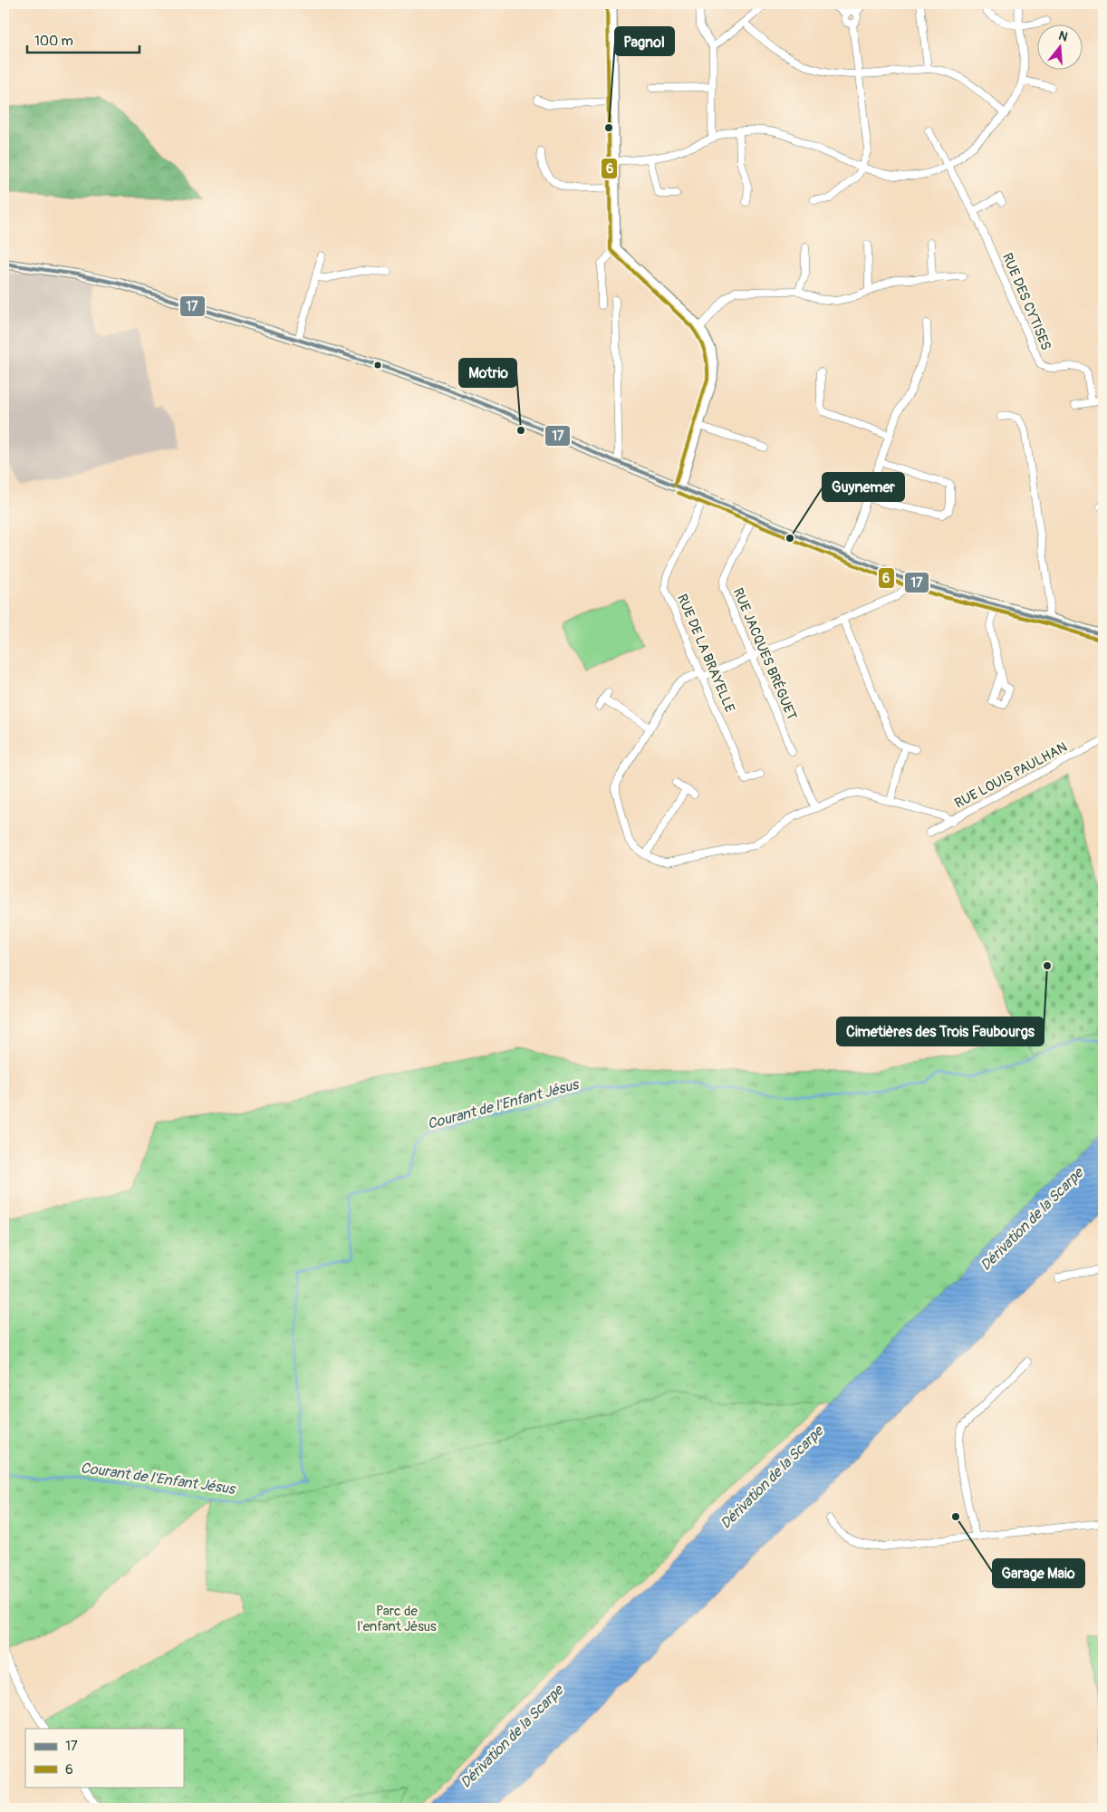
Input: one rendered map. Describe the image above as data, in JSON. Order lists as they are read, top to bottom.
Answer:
{
  "streets": {
    "street": [
      "RUE DES CYTISES",
      "RUE DE LA BRAYELLE",
      "RUE JACQUES BRÉGUET",
      "RUE LOUIS PAULHAN"
    ]
  },
  "water": ["Courant de l'Enfant Jésus", "Dérivation de la Scarpe"],
  "parks": ["Parc de l'enfant Jésus"],
  "places": [
    "Pagnol",
    "Motrio",
    "Guynemer",
    "Cimetières des Trois Faubourgs",
    "Garage Maio"
  ],
  "lines": ["transit line 6", "transit line 17"],
  "legend": ["17", "6"],
  "scale_bar": "100 m",
  "north": "top"
}
